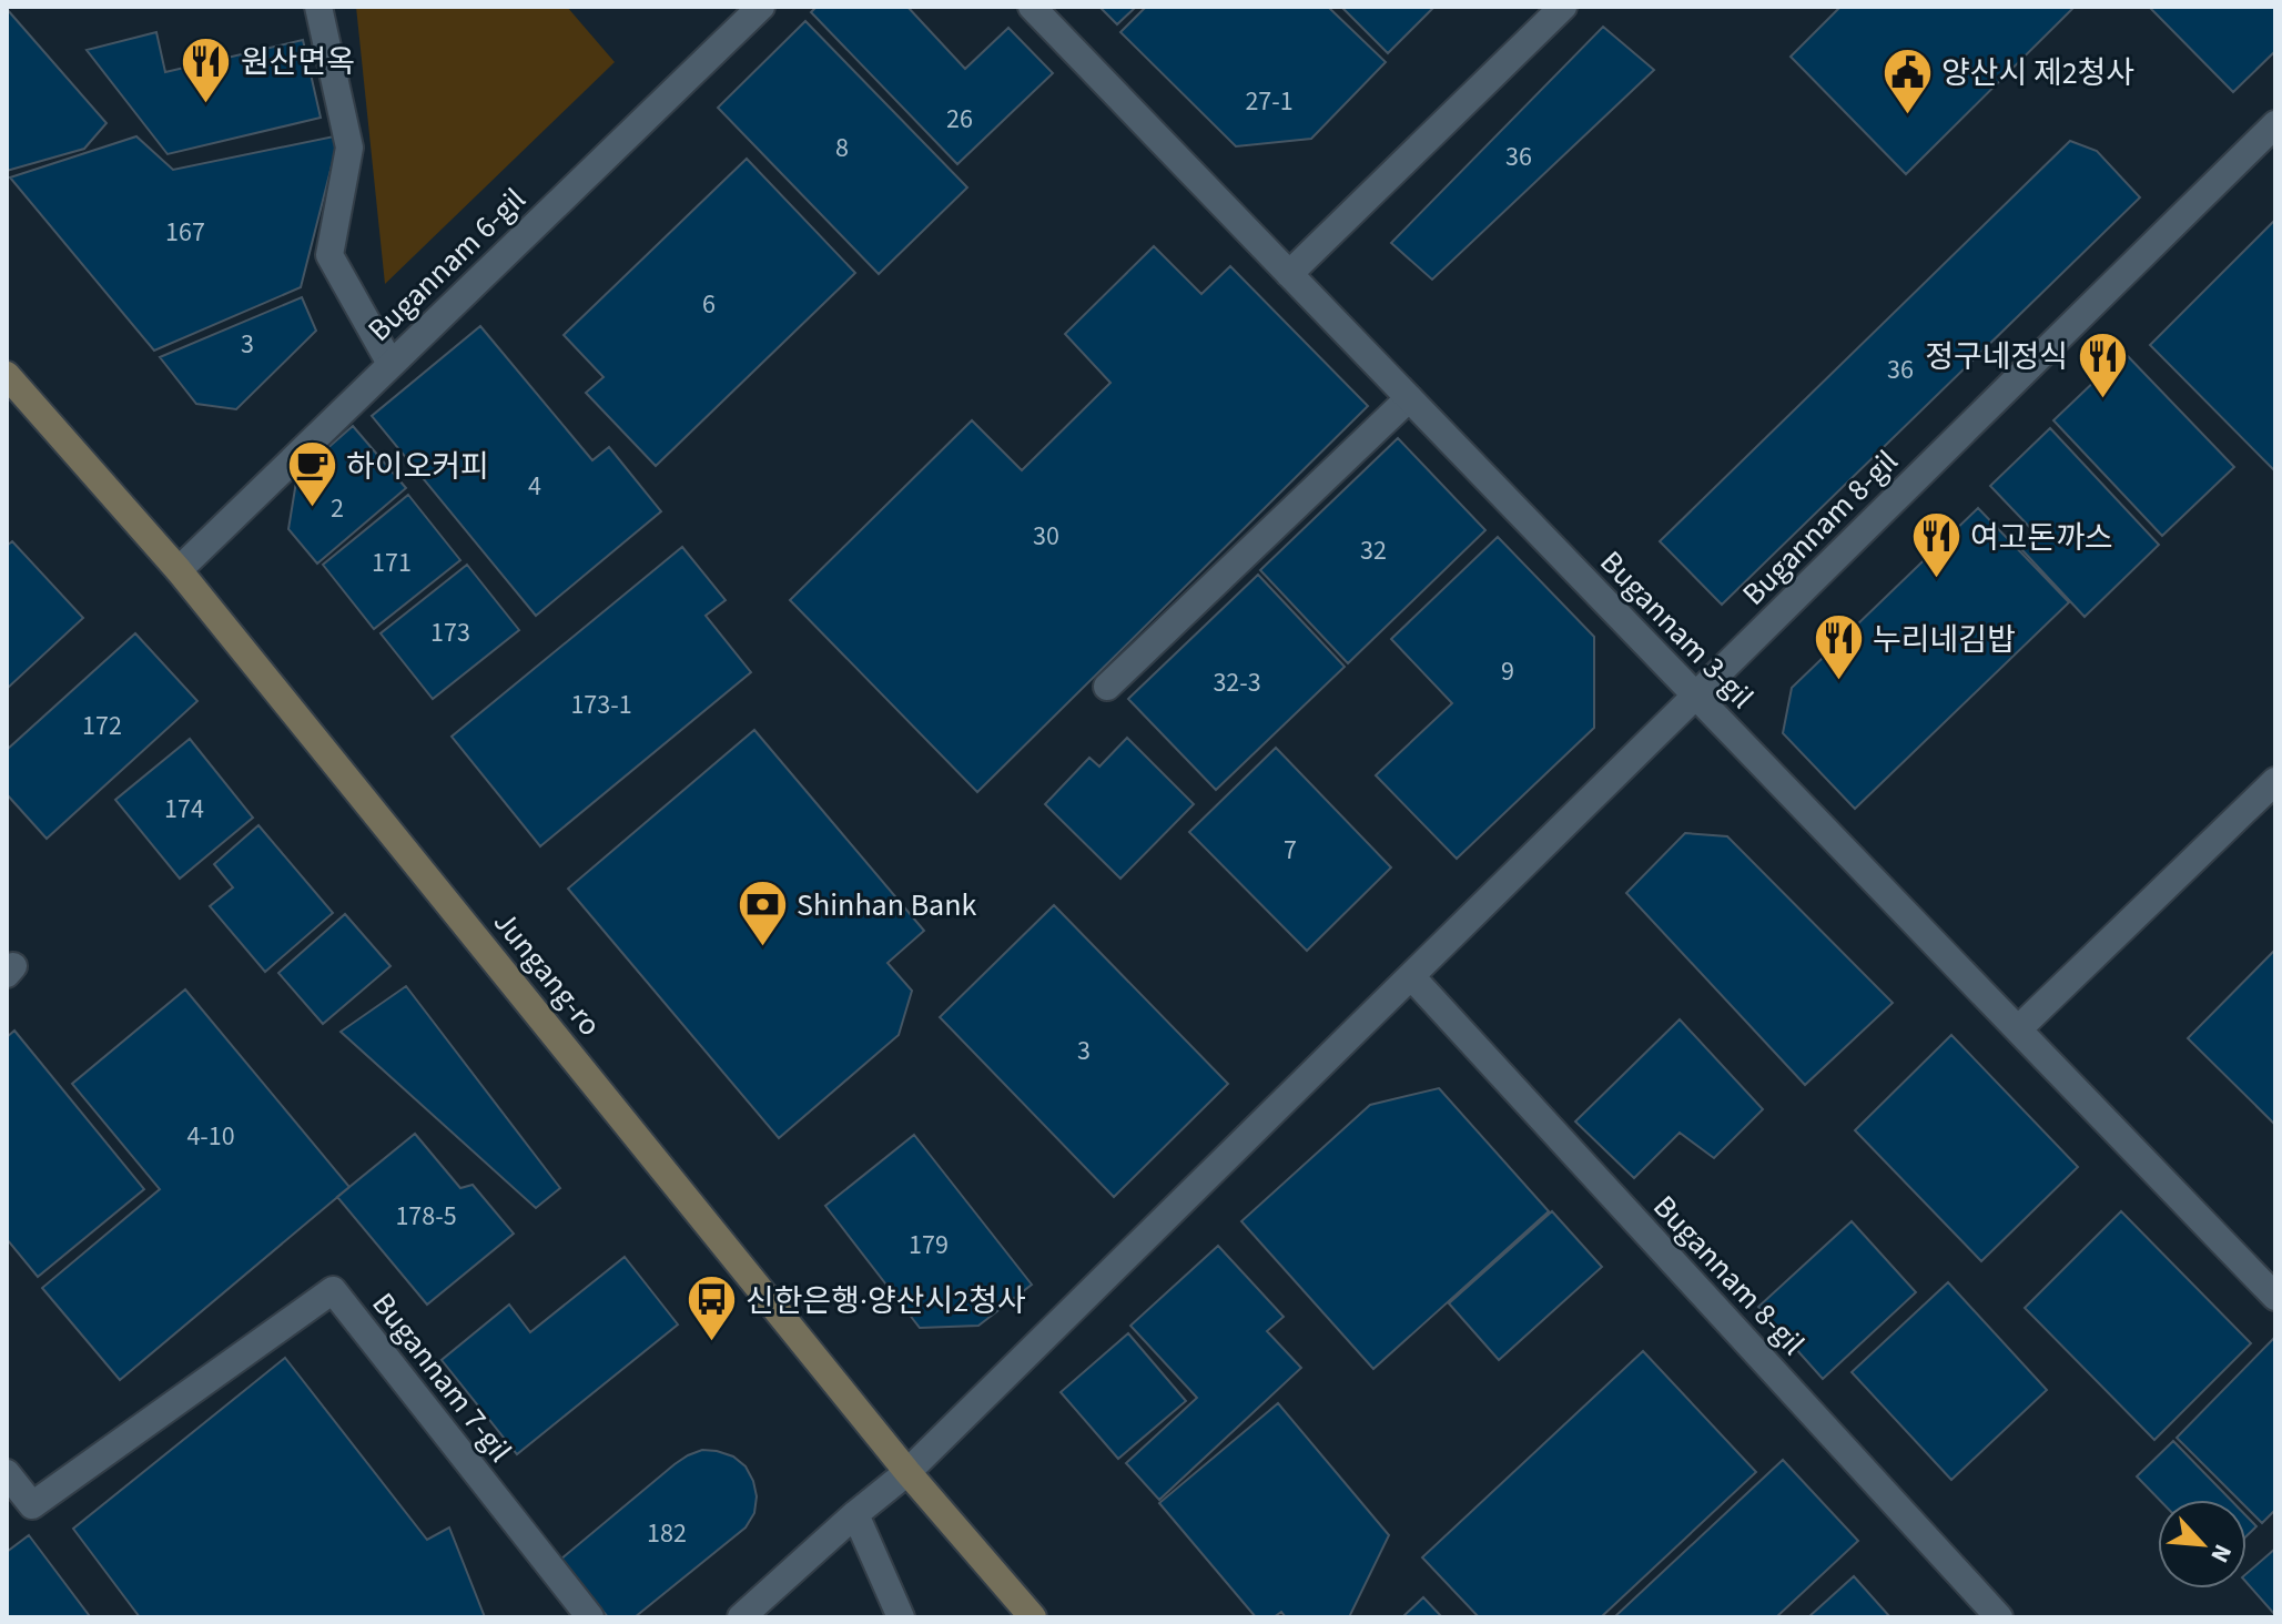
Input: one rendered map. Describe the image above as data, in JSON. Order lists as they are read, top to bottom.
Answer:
{
  "streets": {
    "main road": ["Jungang-ro"],
    "street": [
      "Bugannam 6-gil",
      "Bugannam 8-gil",
      "Bugannam 3-gil",
      "Bugannam 7-gil"
    ]
  },
  "crossings": [
    ["Bugannam 6-gil", "Jungang-ro"],
    ["Bugannam 8-gil", "Bugannam 3-gil"],
    ["Bugannam 8-gil", "Jungang-ro"]
  ],
  "places": {
    "restaurant": [
      "원산면옥",
      "정구네정식",
      "여고돈까스",
      "누리네김밥"
    ],
    "public building": ["양산시 제2청사"],
    "cafe": ["하이오커피"],
    "bank": ["Shinhan Bank"],
    "bus stop": ["신한은행·양산시2청사"]
  },
  "house_numbers": [
    "27-1",
    "26",
    "8",
    "36",
    "167",
    "6",
    "3",
    "36",
    "4",
    "2",
    "30",
    "32",
    "171",
    "173",
    "9",
    "32-3",
    "173-1",
    "172",
    "174",
    "7",
    "3",
    "4-10",
    "178-5",
    "179",
    "182"
  ],
  "north": "bottom right"
}
